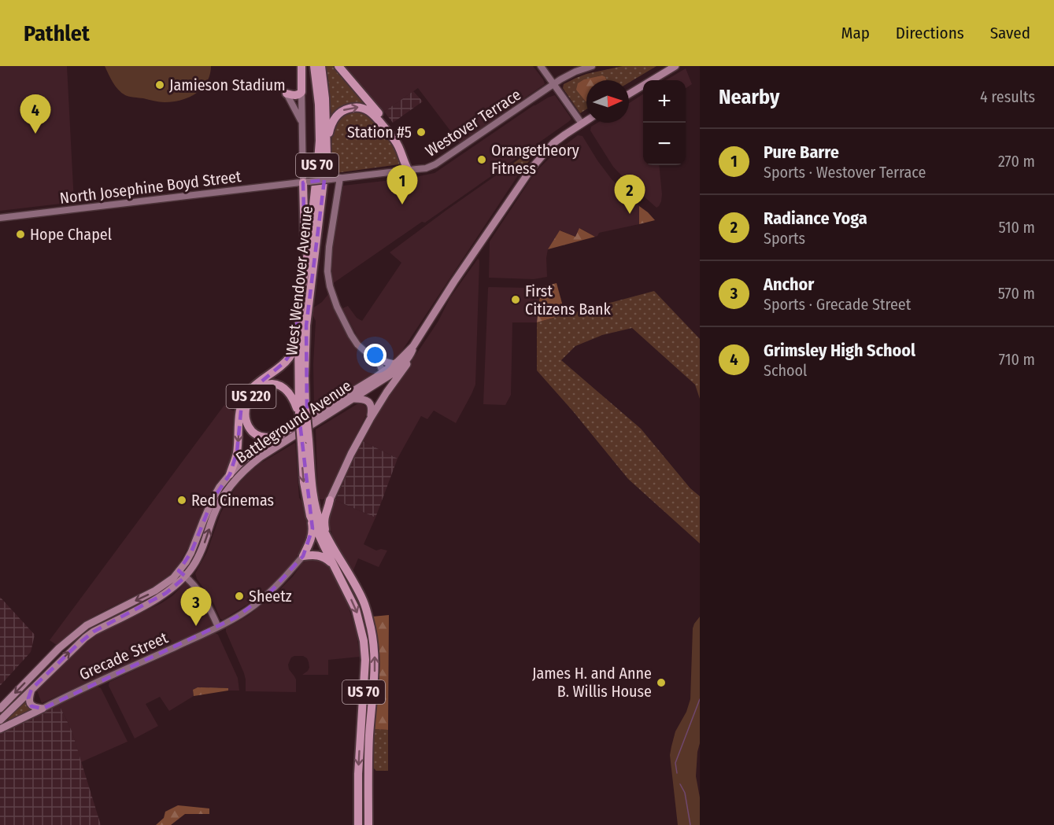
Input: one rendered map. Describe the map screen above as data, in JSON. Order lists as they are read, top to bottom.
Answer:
{
  "streets": {
    "highway": ["US 70", "West Wendover Avenue", "US 220"],
    "main road": [
      "Westover Terrace",
      "North Josephine Boyd Street",
      "Battleground Avenue",
      "Grecade Street"
    ]
  },
  "crossings": [
    ["Westover Terrace", "North Josephine Boyd Street"],
    ["West Wendover Avenue", "US 220"],
    ["US 220", "Battleground Avenue"]
  ],
  "places": [
    "Jamieson Stadium",
    "Station #5",
    "Orangetheory Fitness",
    "Hope Chapel",
    "First Citizens Bank",
    "Red Cinemas",
    "Sheetz",
    "James H. and Anne B. Willis House"
  ],
  "north": "right",
  "page": {
    "header": "Pathlet",
    "nav": ["Map", "Directions", "Saved"],
    "heading": ["Nearby", "4 results"],
    "map_buttons": ["+", "−"],
    "pins": [
      "4",
      "1",
      "2",
      "3"
    ],
    "list": [
      {
        "mark": "1",
        "name": "Pure Barre",
        "note": "Sports · Westover Terrace",
        "value": "270 m"
      },
      {
        "mark": "2",
        "name": "Radiance Yoga",
        "note": "Sports",
        "value": "510 m"
      },
      {
        "mark": "3",
        "name": "Anchor",
        "note": "Sports · Grecade Street",
        "value": "570 m"
      },
      {
        "mark": "4",
        "name": "Grimsley High School",
        "note": "School",
        "value": "710 m"
      }
    ]
  }
}
